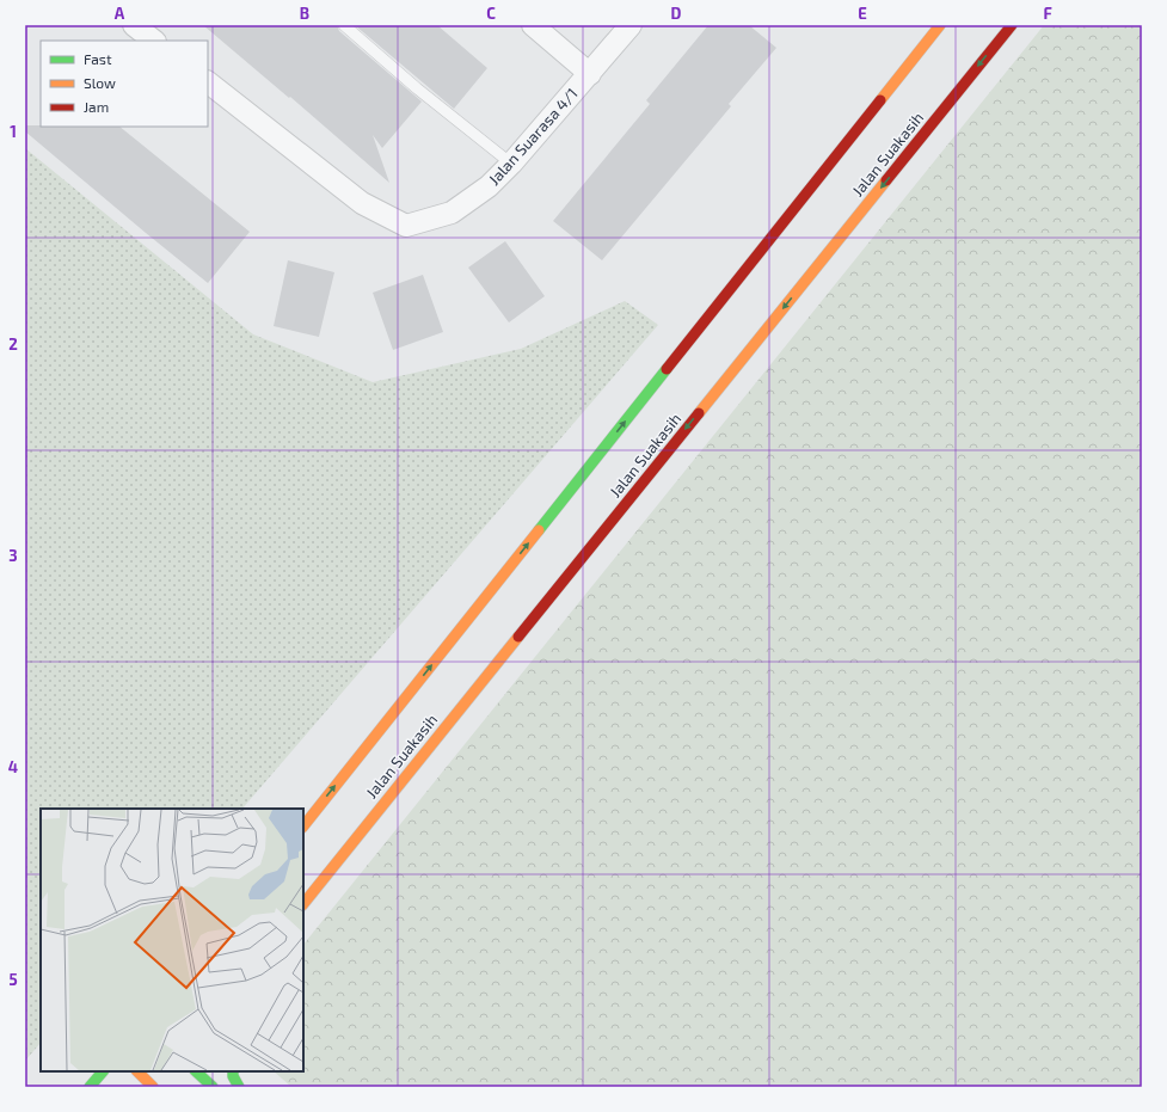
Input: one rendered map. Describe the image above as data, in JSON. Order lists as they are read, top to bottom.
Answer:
{
  "streets": {
    "main road": ["Jalan Suakasih"],
    "street": ["Jalan Suarasa 4/1"]
  },
  "legend": ["Fast", "Slow", "Jam"],
  "grid": {
    "columns": [
      "A",
      "B",
      "C",
      "D",
      "E",
      "F"
    ],
    "rows": [
      "1",
      "2",
      "3",
      "4",
      "5"
    ]
  }
}
